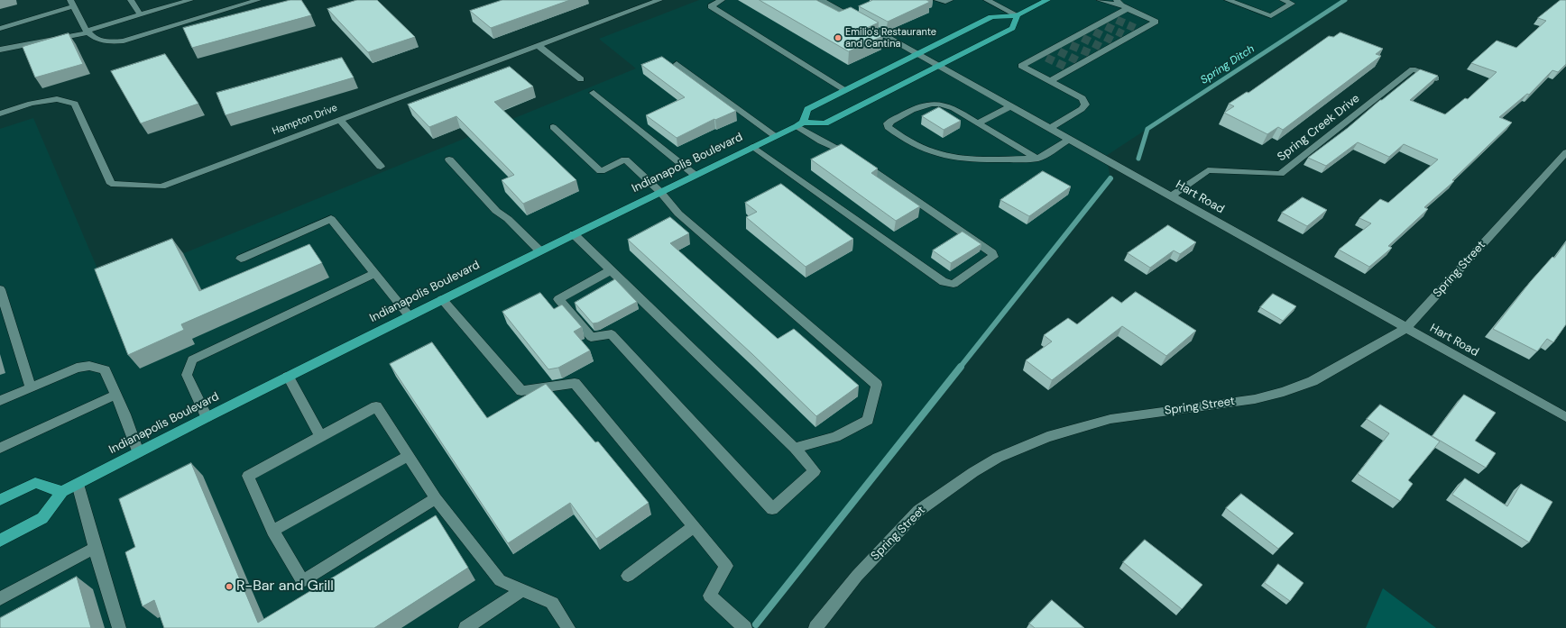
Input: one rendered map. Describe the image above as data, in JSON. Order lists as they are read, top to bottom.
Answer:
{
  "streets": {
    "highway": ["Indianapolis Boulevard"],
    "street": [
      "Hampton Drive",
      "Spring Creek Drive",
      "Hart Road",
      "Spring Street"
    ]
  },
  "crossings": [
    ["Spring Creek Drive", "Hart Road"],
    ["Indianapolis Boulevard", "Hart Road"],
    ["Hart Road", "Spring Street"]
  ],
  "water": ["Spring Ditch"],
  "places": ["Emilio's Restaurante and Cantina", "R-Bar and Grill"]
}
